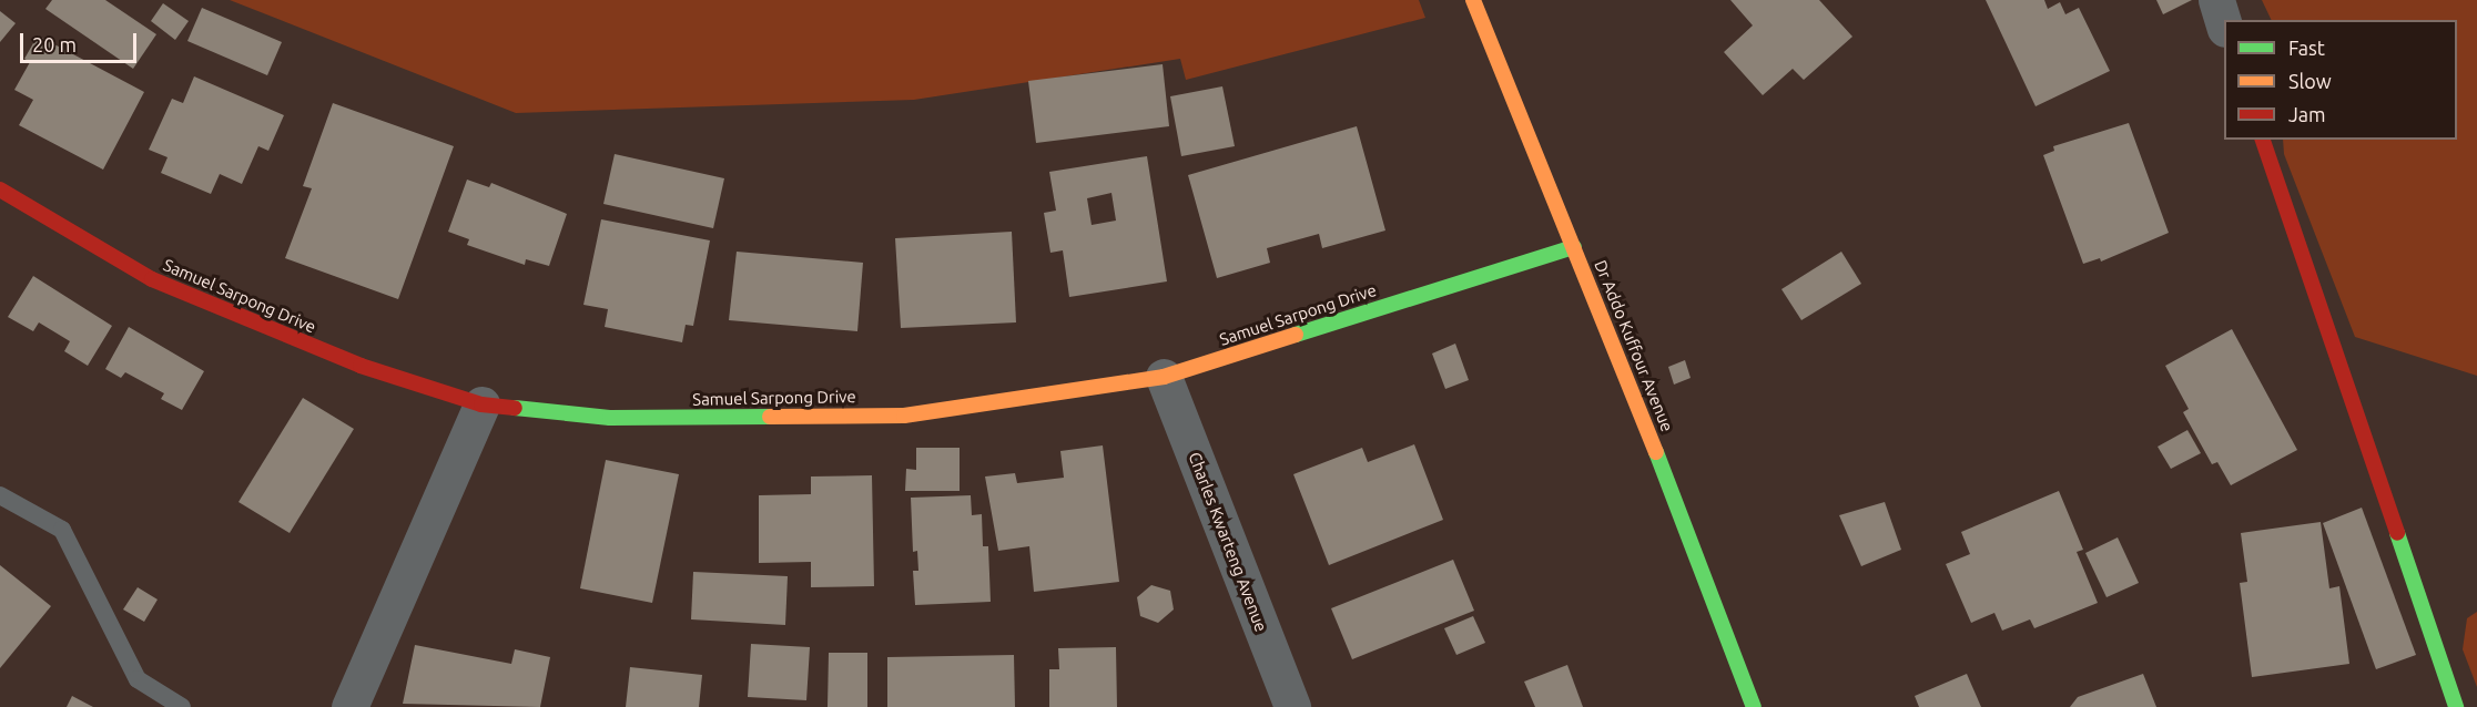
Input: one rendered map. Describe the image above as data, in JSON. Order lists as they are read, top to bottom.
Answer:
{
  "streets": {
    "street": ["Samuel Sarpong Drive", "Dr Addo Kuffour Avenue", "Charles Kwarteng Avenue"]
  },
  "crossings": [
    ["Samuel Sarpong Drive", "Dr Addo Kuffour Avenue"],
    ["Samuel Sarpong Drive", "Charles Kwarteng Avenue"]
  ],
  "legend": ["Fast", "Slow", "Jam"],
  "scale_bar": "20 m"
}
